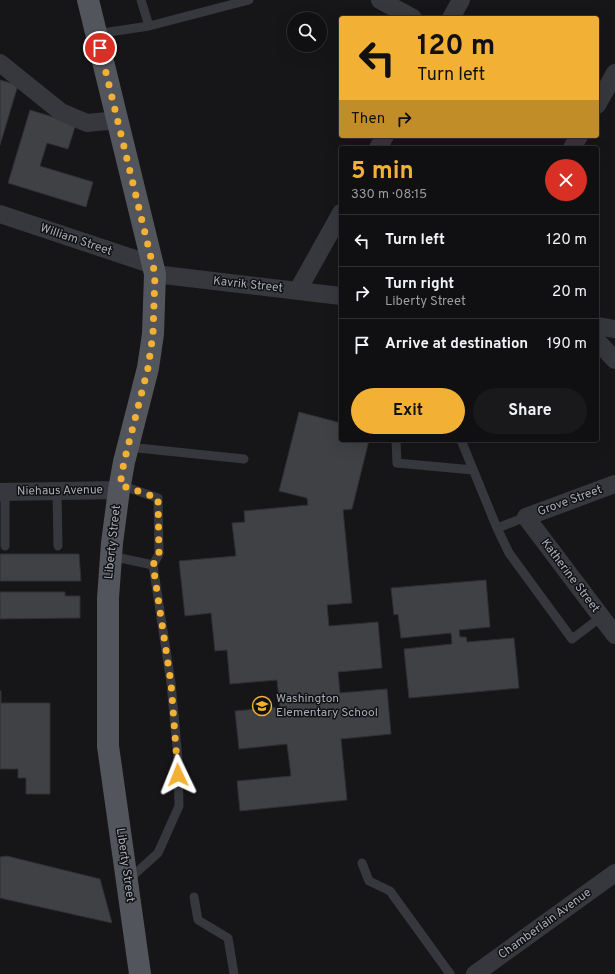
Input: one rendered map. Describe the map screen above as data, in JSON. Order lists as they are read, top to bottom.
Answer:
{
  "streets": {
    "main road": ["Liberty Street"],
    "street": [
      "William Street",
      "Kavrik Street",
      "Niehaus Avenue",
      "Grove Street",
      "Katherine Street",
      "Chamberlain Avenue"
    ]
  },
  "crossings": [
    ["William Street", "Kavrik Street"],
    ["William Street", "Liberty Street"],
    ["Kavrik Street", "Liberty Street"],
    ["Niehaus Avenue", "Liberty Street"],
    ["Grove Street", "Katherine Street"]
  ],
  "places": {
    "school or university": ["Washington Elementary School"]
  },
  "page": {
    "turn": ["120 m", "Turn left"],
    "then": "Then",
    "heading": ["5 min", "330 m · 08:15"],
    "list": [
      {
        "name": "Turn left",
        "value": "120 m"
      },
      {
        "name": "Turn right",
        "note": "Liberty Street",
        "value": "20 m"
      },
      {
        "name": "Arrive at destination",
        "value": "190 m"
      }
    ],
    "buttons": ["Exit", "Share"]
  }
}
